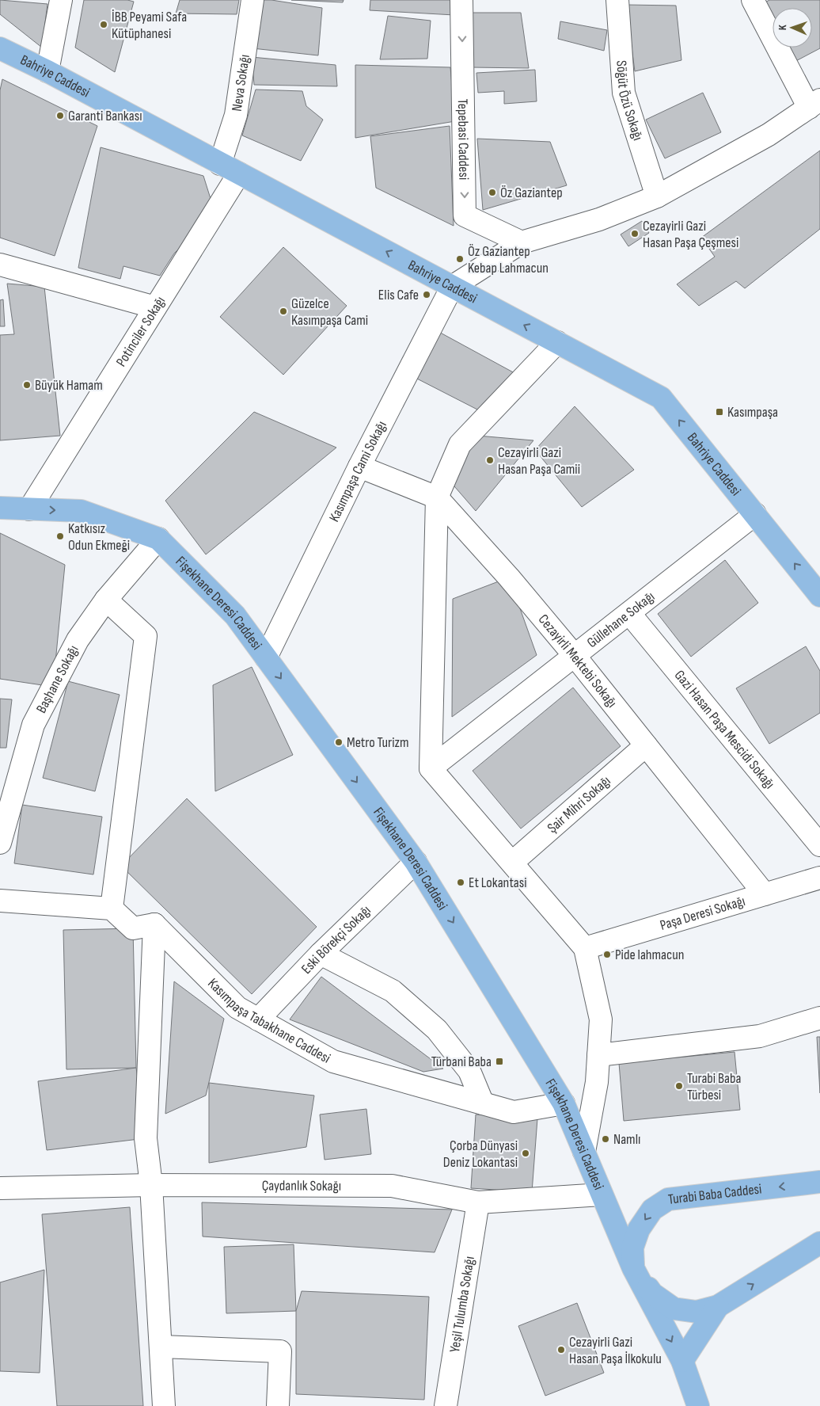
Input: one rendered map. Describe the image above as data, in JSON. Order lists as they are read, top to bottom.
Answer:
{
  "streets": {
    "main road": ["Bahriye Caddesi", "Fişekhane Deresi Caddesi", "Turabi Baba Caddesi"],
    "street": [
      "Neva Sokağı",
      "Söğüt Özü Sokağı",
      "Tepebasi Caddesi",
      "Potinciler Sokağı",
      "Kasımpaşa Cami Sokağı",
      "Güllehane Sokağı",
      "Cezayirli Mektebi Sokağı",
      "Başhane Sokağı",
      "Gazi Hasan Paşa Mescidi Sokağı",
      "Şair Mihri Sokağı",
      "Paşa Deresi Sokağı",
      "Eski Börekçi Sokağı",
      "Kasımpaşa Tabakhane Caddesi",
      "Çaydanlık Sokağı",
      "Yeşil Tulumba Sokağı"
    ]
  },
  "crossings": [
    ["Bahriye Caddesi", "Neva Sokağı"],
    ["Bahriye Caddesi", "Potinciler Sokağı"],
    ["Bahriye Caddesi", "Kasımpaşa Cami Sokağı"],
    ["Bahriye Caddesi", "Güllehane Sokağı"],
    ["Potinciler Sokağı", "Fişekhane Deresi Caddesi"],
    ["Kasımpaşa Cami Sokağı", "Fişekhane Deresi Caddesi"],
    ["Kasımpaşa Cami Sokağı", "Cezayirli Mektebi Sokağı"],
    ["Fişekhane Deresi Caddesi", "Başhane Sokağı"],
    ["Fişekhane Deresi Caddesi", "Eski Börekçi Sokağı"],
    ["Fişekhane Deresi Caddesi", "Kasımpaşa Tabakhane Caddesi"],
    ["Fişekhane Deresi Caddesi", "Çaydanlık Sokağı"],
    ["Fişekhane Deresi Caddesi", "Turabi Baba Caddesi"],
    ["Güllehane Sokağı", "Cezayirli Mektebi Sokağı"],
    ["Güllehane Sokağı", "Gazi Hasan Paşa Mescidi Sokağı"],
    ["Cezayirli Mektebi Sokağı", "Şair Mihri Sokağı"],
    ["Cezayirli Mektebi Sokağı", "Paşa Deresi Sokağı"],
    ["Eski Börekçi Sokağı", "Kasımpaşa Tabakhane Caddesi"],
    ["Çaydanlık Sokağı", "Yeşil Tulumba Sokağı"]
  ],
  "one_way": [
    "Bahriye Caddesi",
    "Tepebasi Caddesi",
    "Fişekhane Deresi Caddesi",
    "Turabi Baba Caddesi"
  ],
  "places": {
    "other": [
      "İBB Peyami Safa Kütüphanesi",
      "Garanti Bankası",
      "Öz Gaziantep",
      "Cezayirli Gazi Hasan Paşa Çeşmesi",
      "Öz Gaziantep Kebap Lahmacun",
      "Elis Cafe",
      "Güzelce Kasımpaşa Cami",
      "Büyük Hamam",
      "Cezayirli Gazi Hasan Paşa Camii",
      "Katkısız Odun Ekmeği",
      "Metro Turizm",
      "Et Lokantasi",
      "Pide lahmacun",
      "Turabi Baba Türbesi",
      "Namlı",
      "Çorba Dünyasi Deniz Lokantasi",
      "Cezayirli Gazi Hasan Paşa İlkokulu"
    ],
    "transit": ["Kasımpaşa", "Türbani Baba"]
  },
  "north": "left"
}
